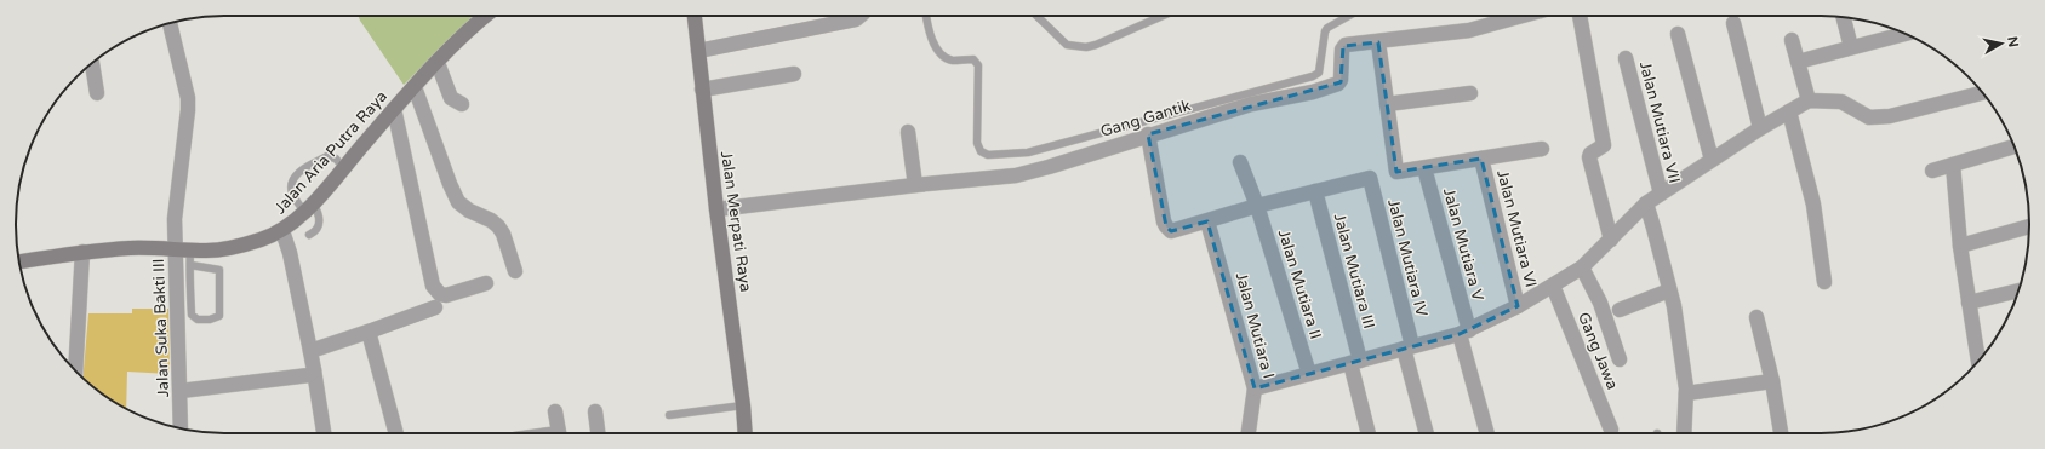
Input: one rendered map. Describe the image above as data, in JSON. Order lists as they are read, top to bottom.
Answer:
{
  "streets": {
    "main road": ["Jalan Aria Putra Raya", "Jalan Merpati Raya"],
    "street": [
      "Gang Gantik",
      "Jalan Mutiara VII",
      "Jalan Mutiara VI",
      "Jalan Mutiara V",
      "Jalan Mutiara IV",
      "Jalan Mutiara III",
      "Jalan Mutiara II",
      "Jalan Mutiara I",
      "Jalan Suka Bakti III",
      "Gang Jawa"
    ]
  },
  "crossings": [
    ["Gang Gantik", "Jalan Merpati Raya"],
    ["Jalan Aria Putra Raya", "Jalan Suka Bakti III"],
    ["Jalan Mutiara IV", "Jalan Mutiara III"]
  ],
  "north": "right"
}
